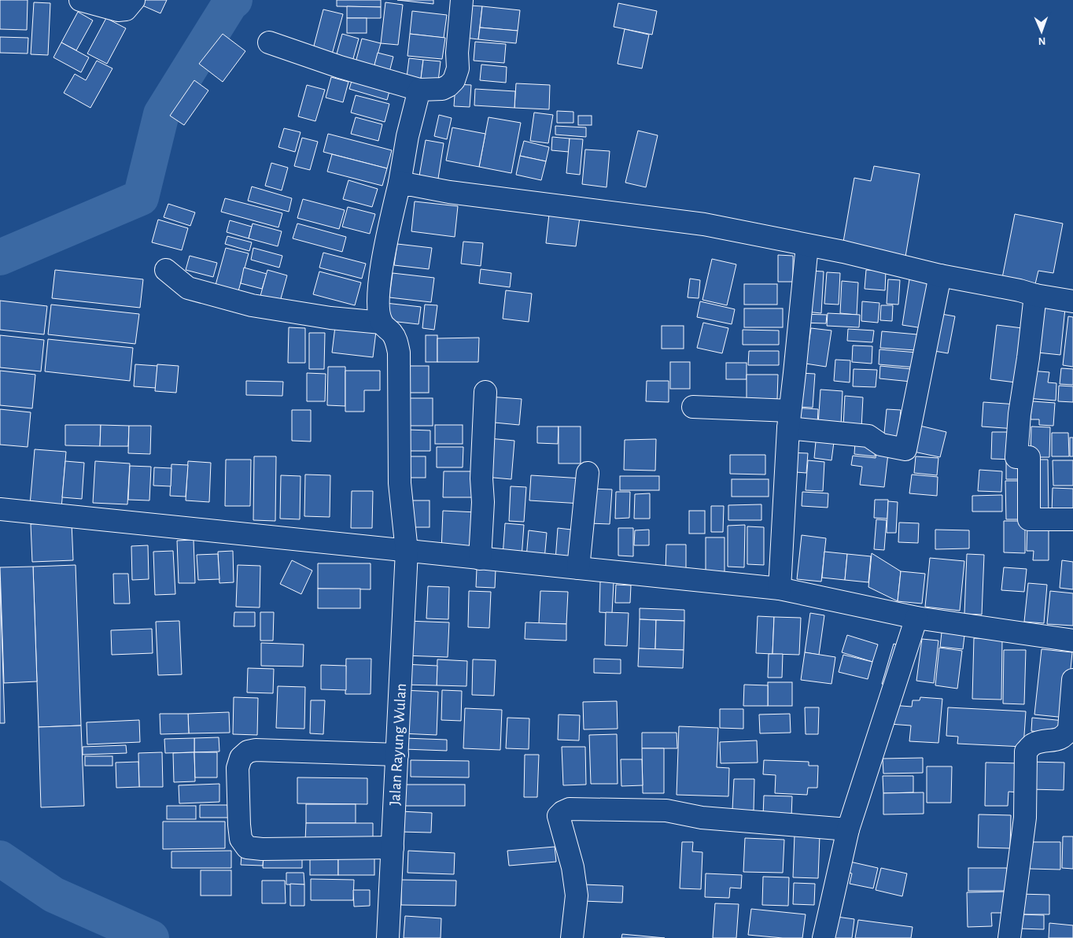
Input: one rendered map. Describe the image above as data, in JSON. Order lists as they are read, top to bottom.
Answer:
{
  "streets": {
    "street": ["Jalan Rayung Wulan"]
  },
  "north": "bottom"
}
